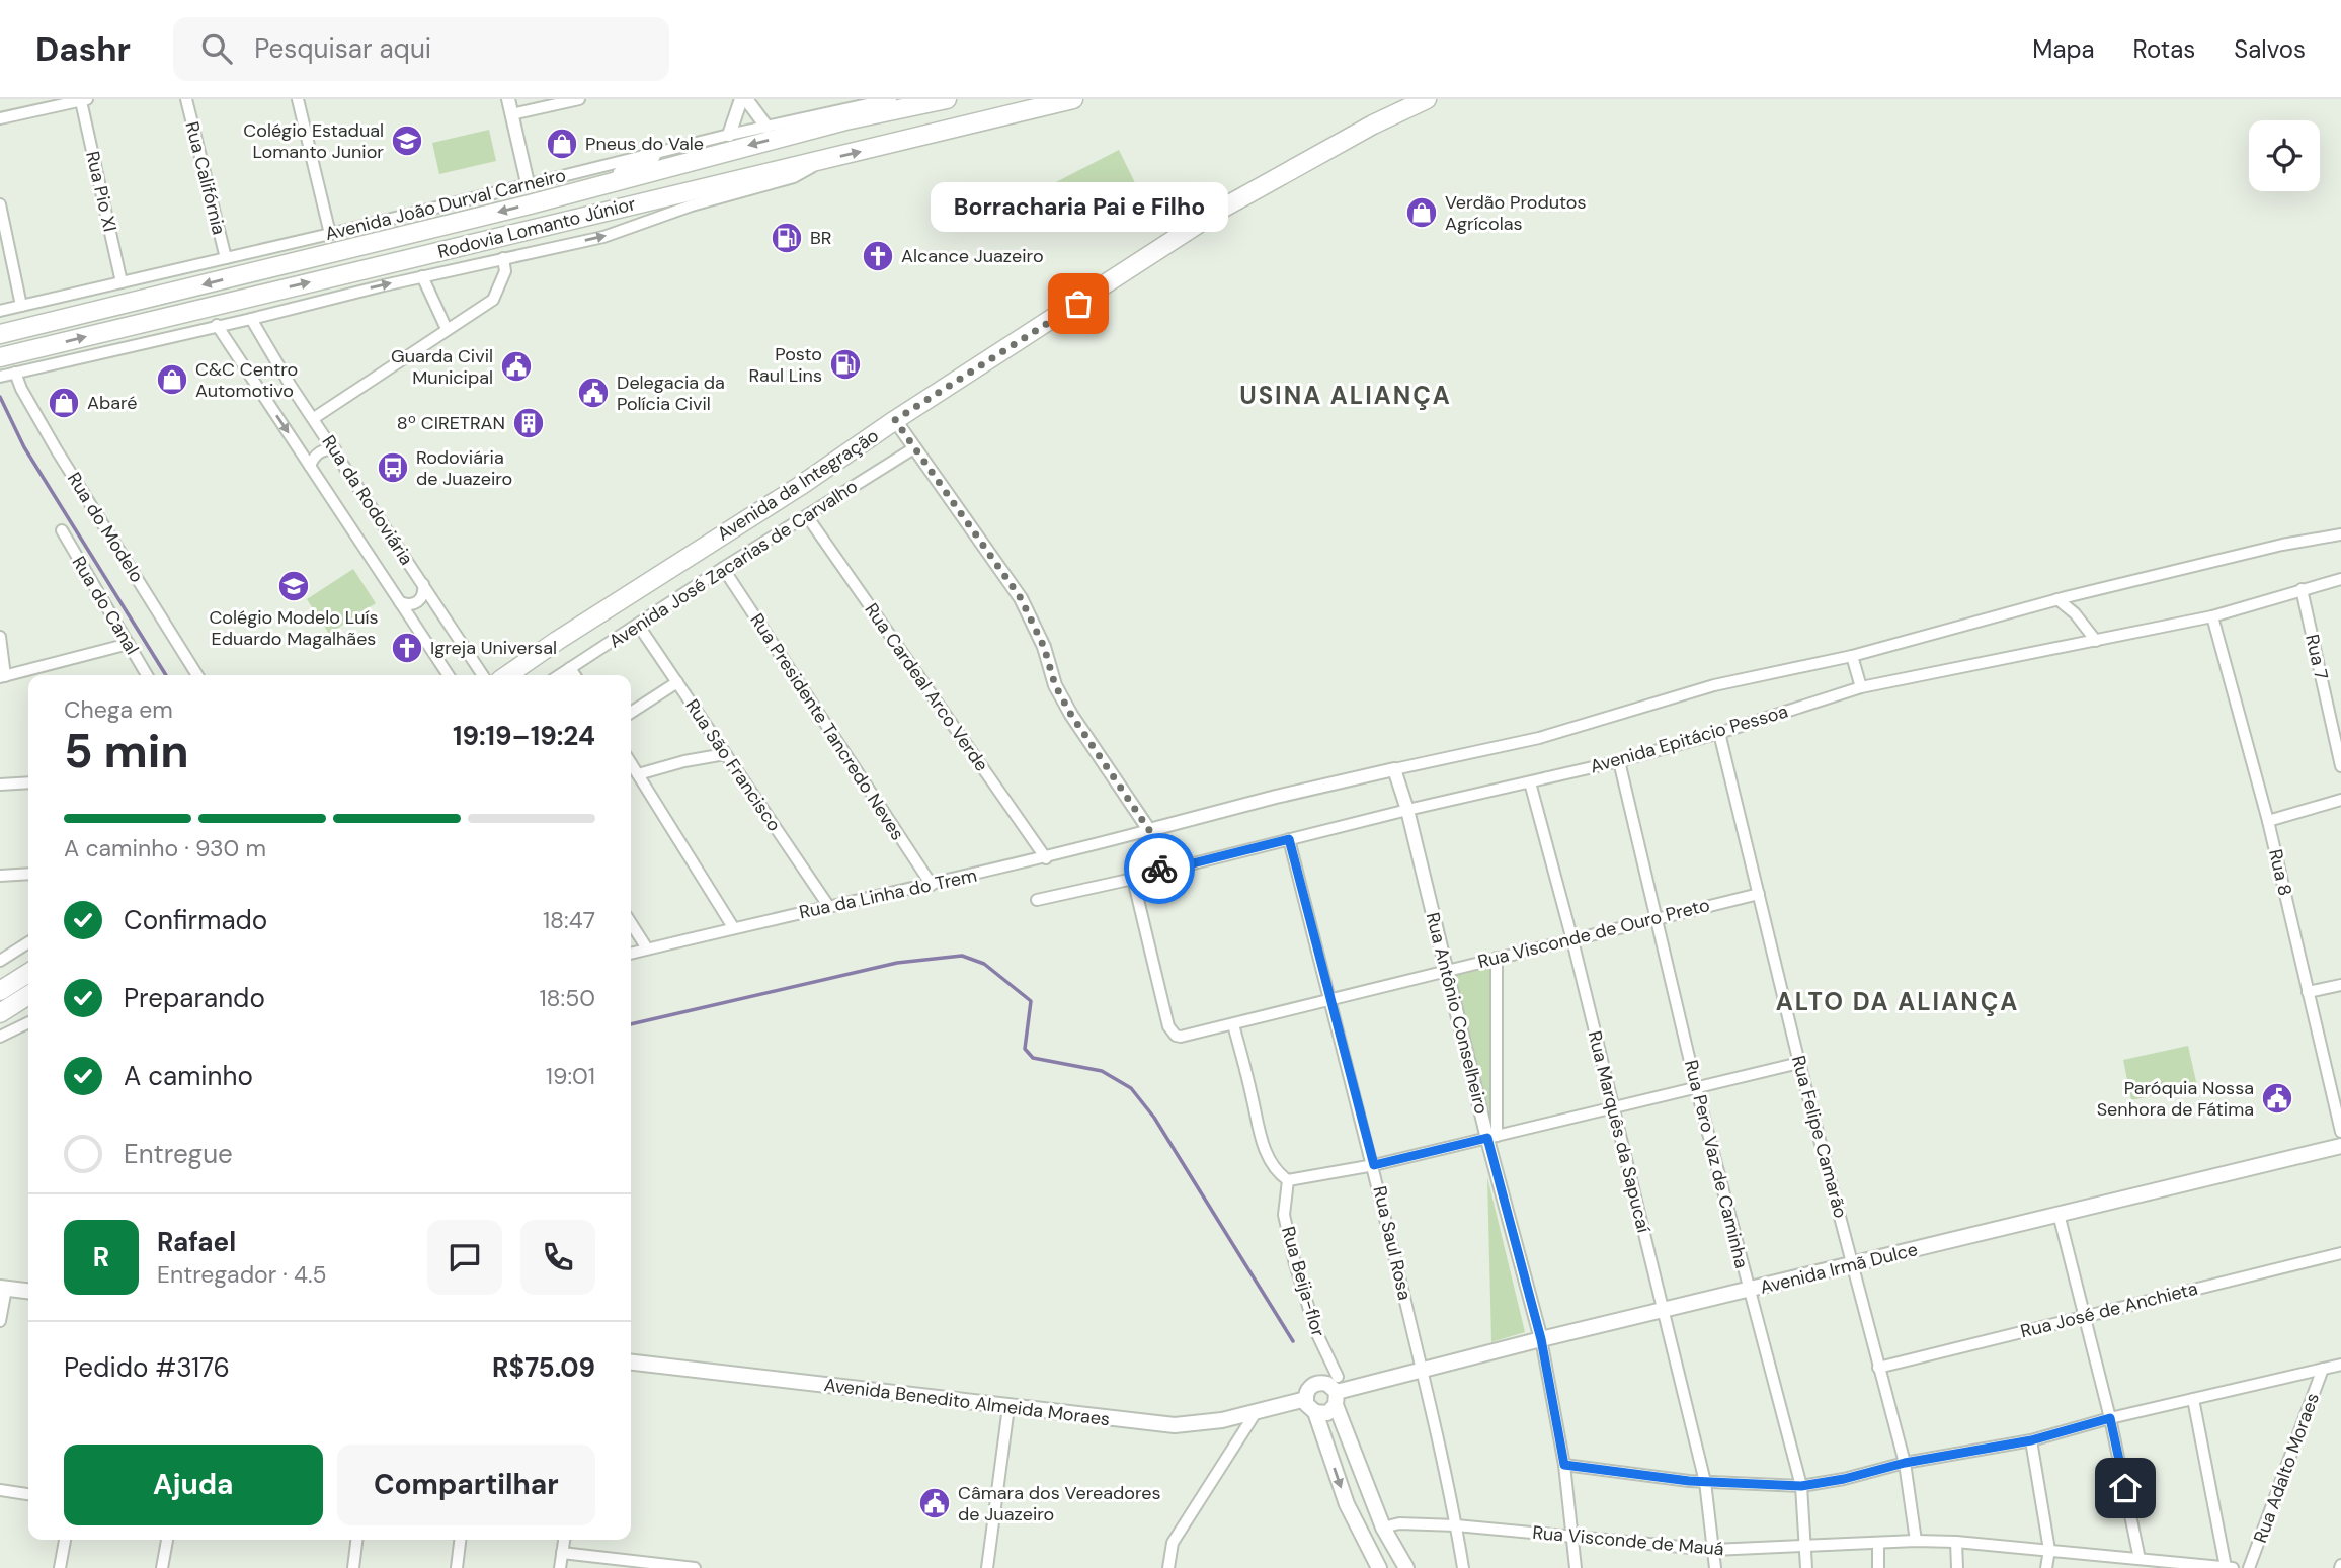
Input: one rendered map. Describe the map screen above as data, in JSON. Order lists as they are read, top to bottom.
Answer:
{
  "streets": {
    "highway": ["Rodovia Lomanto Júnior", "Avenida da Integração"],
    "main road": ["Avenida Irmã Dulce", "Avenida Benedito Almeida Moraes"],
    "street": [
      "Rua Califórnia",
      "Rua Pio XI",
      "Avenida João Durval Carneiro",
      "Rua da Rodoviária",
      "Rua do Modelo",
      "Avenida José Zacarias de Carvalho",
      "Rua do Canal",
      "Rua 7",
      "Rua Cardeal Arco Verde",
      "Rua Presidente Tancredo Neves",
      "Avenida Epitácio Pessoa",
      "Rua São Francisco",
      "Rua 8",
      "Rua da Linha do Trem",
      "Rua Visconde de Ouro Preto",
      "Rua Antônio Conselheiro",
      "Rua Marquês da Sapucaí",
      "Rua Felipe Camarão",
      "Rua Pero Vaz de Caminha",
      "Rua Saul Rosa",
      "Rua Beija-flor",
      "Rua José de Anchieta",
      "Rua Adalto Moraes",
      "Rua Visconde de Mauá"
    ]
  },
  "crossings": [
    ["Rua Califórnia", "Avenida João Durval Carneiro"],
    ["Rua Pio XI", "Avenida João Durval Carneiro"],
    ["Rodovia Lomanto Júnior", "Rua do Modelo"],
    ["Avenida José Zacarias de Carvalho", "Rua Cardeal Arco Verde"],
    ["Avenida José Zacarias de Carvalho", "Rua Presidente Tancredo Neves"],
    ["Avenida José Zacarias de Carvalho", "Rua São Francisco"],
    ["Rua 7", "Avenida Epitácio Pessoa"],
    ["Rua Cardeal Arco Verde", "Rua da Linha do Trem"],
    ["Rua Presidente Tancredo Neves", "Rua da Linha do Trem"],
    ["Avenida Epitácio Pessoa", "Rua 8"],
    ["Avenida Epitácio Pessoa", "Rua Visconde de Ouro Preto"],
    ["Avenida Epitácio Pessoa", "Rua Antônio Conselheiro"],
    ["Avenida Epitácio Pessoa", "Rua Marquês da Sapucaí"],
    ["Avenida Epitácio Pessoa", "Rua Felipe Camarão"],
    ["Avenida Epitácio Pessoa", "Rua Pero Vaz de Caminha"],
    ["Avenida Epitácio Pessoa", "Rua Saul Rosa"],
    ["Rua São Francisco", "Rua da Linha do Trem"],
    ["Rua Visconde de Ouro Preto", "Rua Antônio Conselheiro"],
    ["Rua Visconde de Ouro Preto", "Rua Marquês da Sapucaí"],
    ["Rua Visconde de Ouro Preto", "Rua Felipe Camarão"],
    ["Rua Visconde de Ouro Preto", "Rua Pero Vaz de Caminha"],
    ["Rua Visconde de Ouro Preto", "Rua Saul Rosa"],
    ["Rua Antônio Conselheiro", "Avenida Irmã Dulce"],
    ["Rua Marquês da Sapucaí", "Avenida Irmã Dulce"],
    ["Rua Marquês da Sapucaí", "Rua Visconde de Mauá"],
    ["Rua Felipe Camarão", "Avenida Irmã Dulce"],
    ["Rua Felipe Camarão", "Rua José de Anchieta"],
    ["Rua Felipe Camarão", "Rua Visconde de Mauá"],
    ["Rua Pero Vaz de Caminha", "Avenida Irmã Dulce"],
    ["Rua Pero Vaz de Caminha", "Rua Visconde de Mauá"],
    ["Rua Saul Rosa", "Avenida Irmã Dulce"],
    ["Rua Saul Rosa", "Rua Visconde de Mauá"],
    ["Avenida Irmã Dulce", "Rua Beija-flor"],
    ["Avenida Irmã Dulce", "Avenida Benedito Almeida Moraes"],
    ["Rua Beija-flor", "Avenida Benedito Almeida Moraes"]
  ],
  "districts": ["USINA ALIANÇA", "ALTO DA ALIANÇA"],
  "places": {
    "school or university": ["Colégio Estadual Lomanto Junior", "Colégio Modelo Luís Eduardo Magalhães"],
    "shop": [
      "Pneus do Vale",
      "Verdão Produtos Agrícolas",
      "C&C Centro Automotivo",
      "Abaré"
    ],
    "fuel station": ["BR", "Posto Raul Lins"],
    "church": ["Alcance Juazeiro", "Igreja Universal"],
    "other": ["Borracharia Pai e Filho"],
    "public building": [
      "Guarda Civil Municipal",
      "Delegacia da Polícia Civil",
      "Paróquia Nossa Senhora de Fátima",
      "Câmara dos Vereadores de Juazeiro"
    ],
    "building": ["8º CIRETRAN"],
    "bus stop": ["Rodoviária de Juazeiro"]
  },
  "page": {
    "header": "Dashr",
    "search": "Pesquisar aqui",
    "nav": ["Mapa", "Rotas", "Salvos"],
    "bubble": "Borracharia Pai e Filho",
    "heading": ["5 min", "Chega em", "19:19–19:24"],
    "panel": [
      "Rafael",
      "Entregador · 4.5",
      "Pedido #3176",
      "R$75.09"
    ],
    "bar": "A caminho · 930 m",
    "list": [
      ["Confirmado", "18:47"],
      ["Preparando", "18:50"],
      ["A caminho", "19:01"],
      "Entregue"
    ],
    "round": "R",
    "buttons": ["Ajuda", "Compartilhar"]
  }
}
